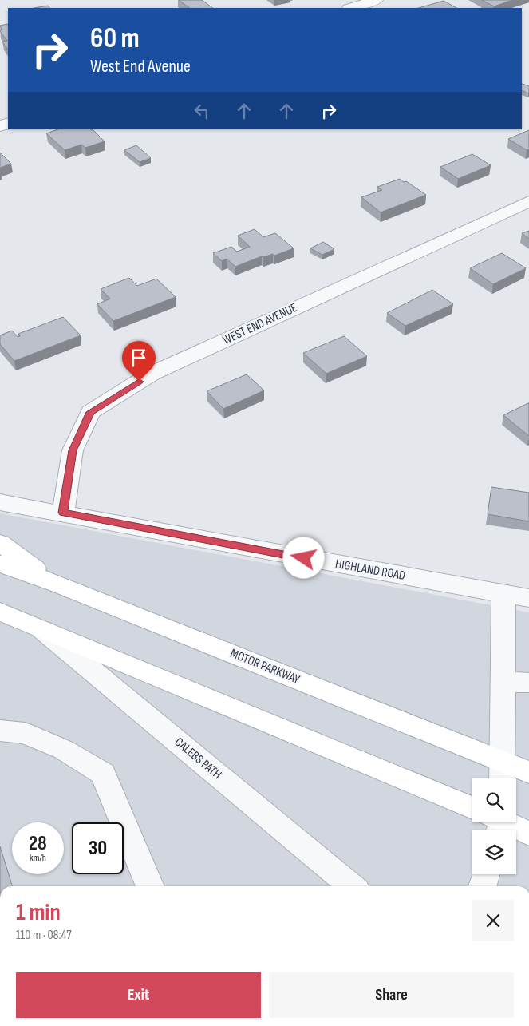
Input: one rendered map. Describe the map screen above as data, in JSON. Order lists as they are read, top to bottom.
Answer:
{
  "streets": {
    "main road": ["MOTOR PARKWAY"],
    "street": ["WEST END AVENUE", "HIGHLAND ROAD", "CALEBS PATH"]
  },
  "crossings": [
    ["WEST END AVENUE", "HIGHLAND ROAD"]
  ],
  "page": {
    "turn": ["60 m", "West End Avenue"],
    "speed": "28 km/h",
    "limit": "30",
    "heading": ["1 min", "110 m · 08:47"],
    "buttons": ["Exit", "Share"]
  }
}
